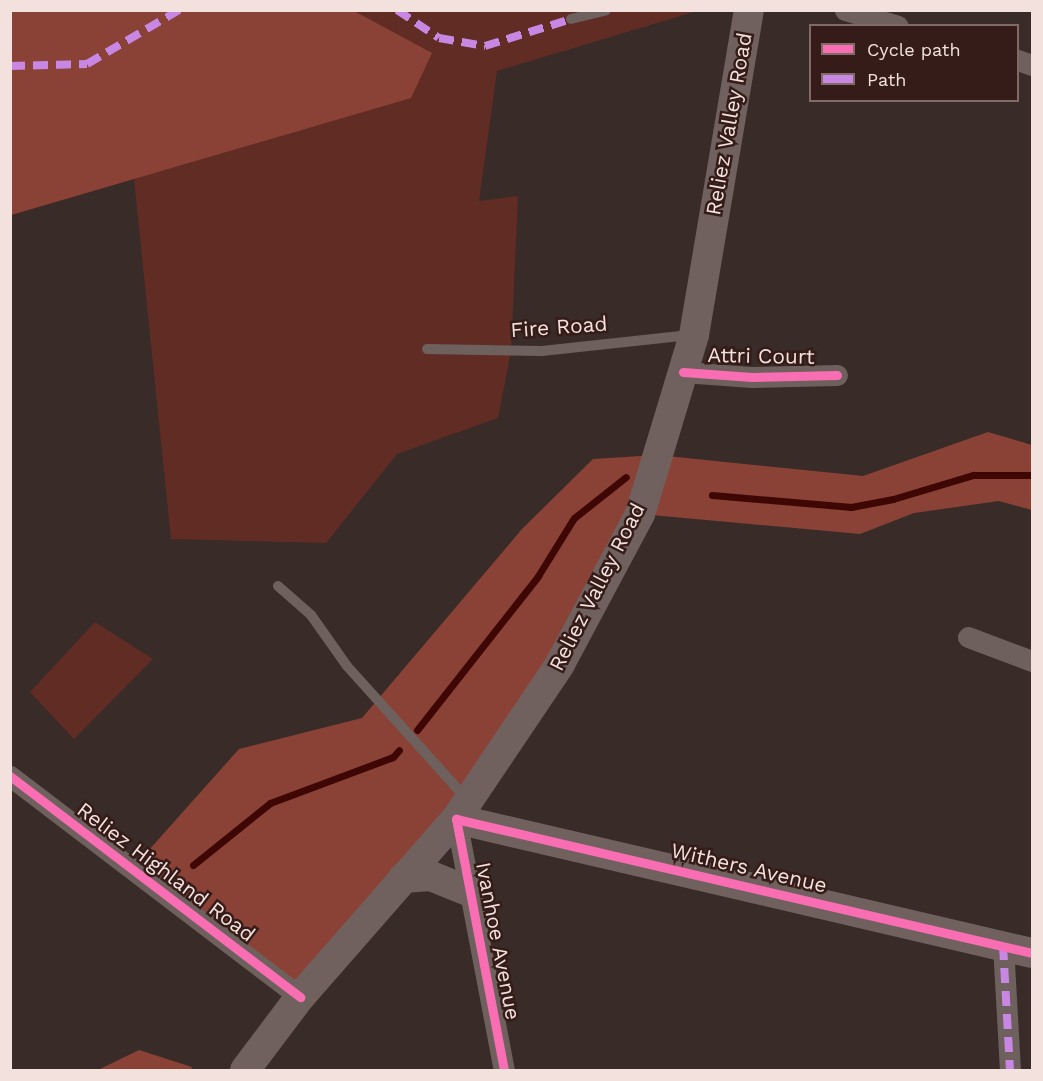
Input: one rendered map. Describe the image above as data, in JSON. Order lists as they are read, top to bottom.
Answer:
{
  "streets": {
    "main road": ["Reliez Valley Road", "Withers Avenue"],
    "street": ["Attri Court", "Reliez Highland Road", "Ivanhoe Avenue"],
    "lane": ["Fire Road"]
  },
  "crossings": [
    ["Reliez Valley Road", "Fire Road"],
    ["Reliez Valley Road", "Attri Court"],
    ["Reliez Valley Road", "Withers Avenue"],
    ["Reliez Valley Road", "Reliez Highland Road"],
    ["Reliez Valley Road", "Ivanhoe Avenue"],
    ["Withers Avenue", "Ivanhoe Avenue"]
  ],
  "legend": ["Cycle path", "Path"]
}
